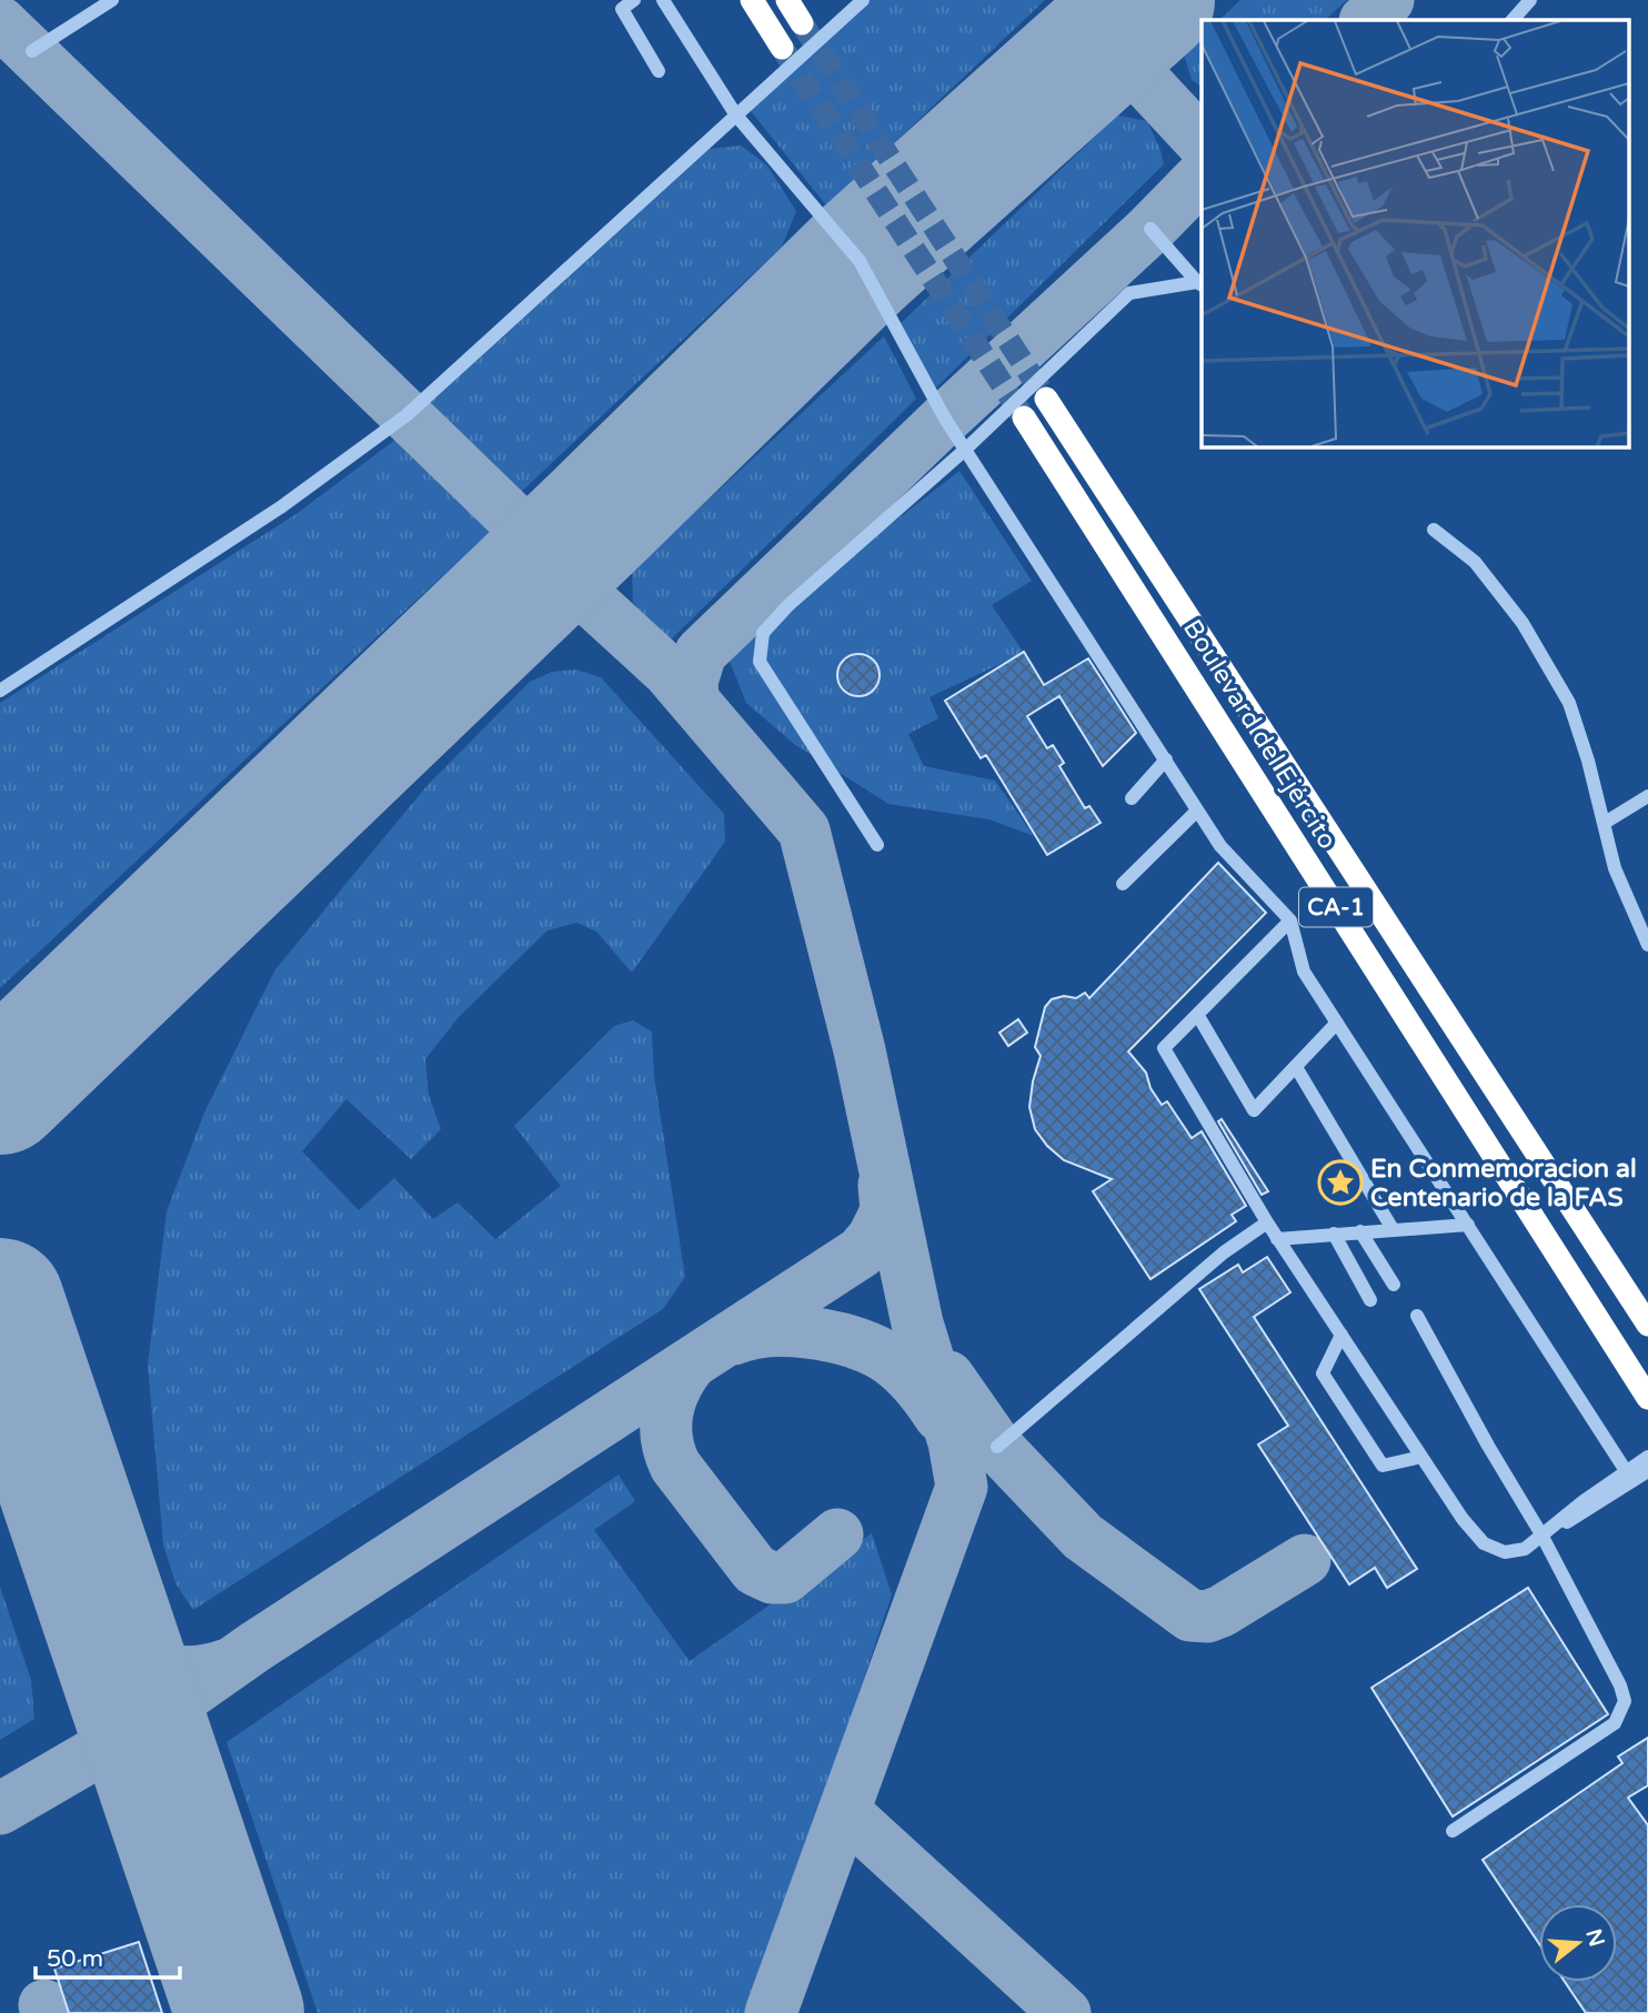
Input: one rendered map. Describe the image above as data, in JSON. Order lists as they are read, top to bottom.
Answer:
{
  "streets": {
    "highway": ["Boulevard del Ejército", "CA-1"]
  },
  "places": {
    "place": ["En Conmemoracion al Centenario de la FAS"]
  },
  "scale_bar": "50 m",
  "north": "right"
}
